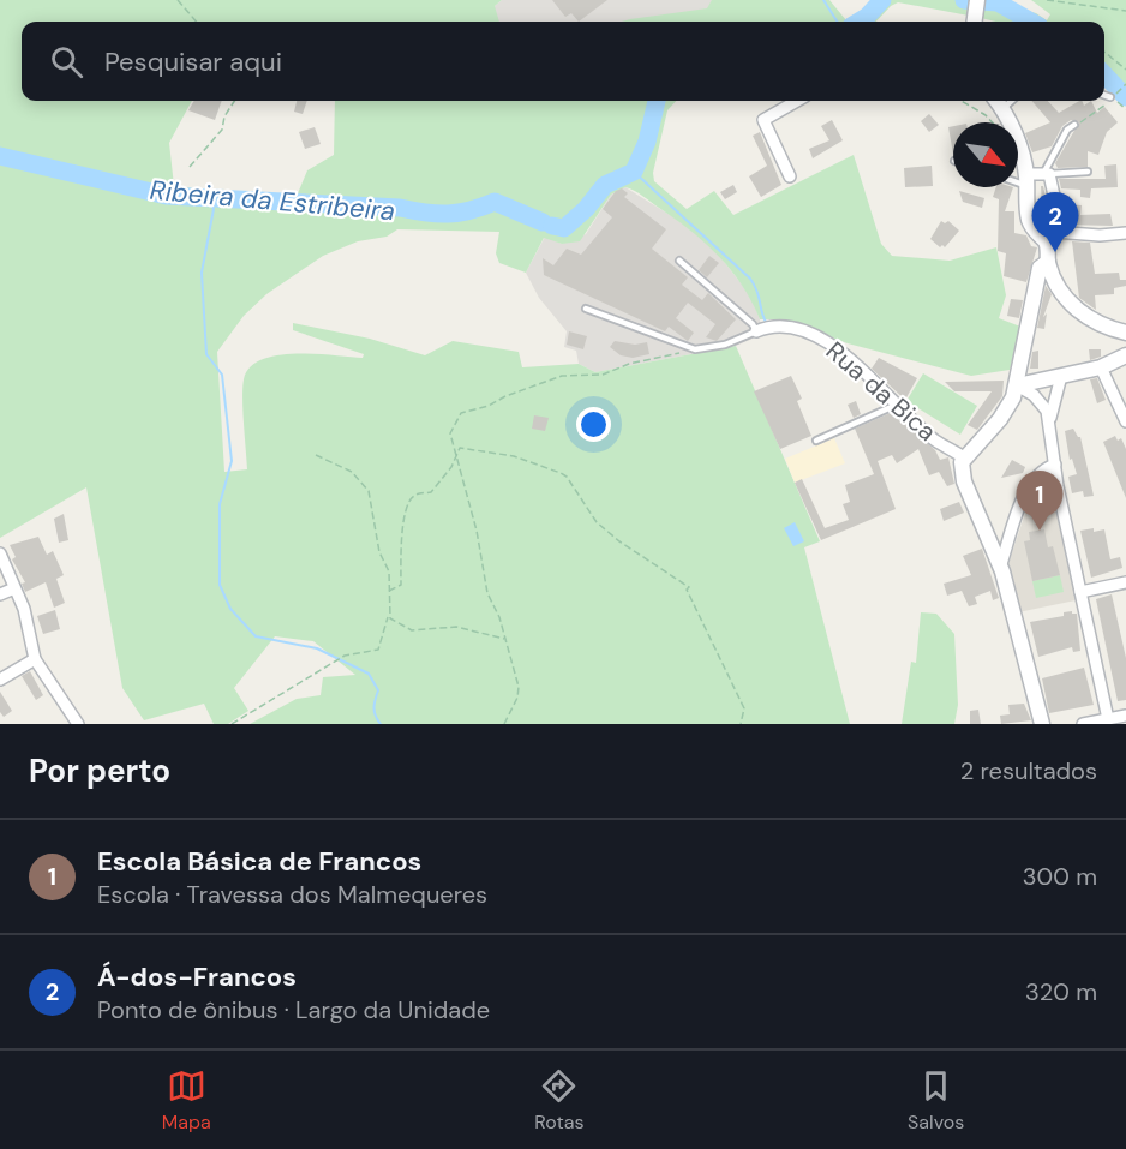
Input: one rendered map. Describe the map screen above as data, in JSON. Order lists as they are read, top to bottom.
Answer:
{
  "streets": {
    "street": ["Rua da Bica"]
  },
  "water": ["Ribeira da Estribeira"],
  "north": "bottom right",
  "page": {
    "search": "Pesquisar aqui",
    "pins": ["2", "1"],
    "heading": ["Por perto", "2 resultados"],
    "list": [
      {
        "mark": "1",
        "name": "Escola Básica de Francos",
        "note": "Escola · Travessa dos Malmequeres",
        "value": "300 m"
      },
      {
        "mark": "2",
        "name": "Á-dos-Francos",
        "note": "Ponto de ônibus · Largo da Unidade",
        "value": "320 m"
      }
    ],
    "nav": ["Mapa", "Rotas", "Salvos"]
  }
}
